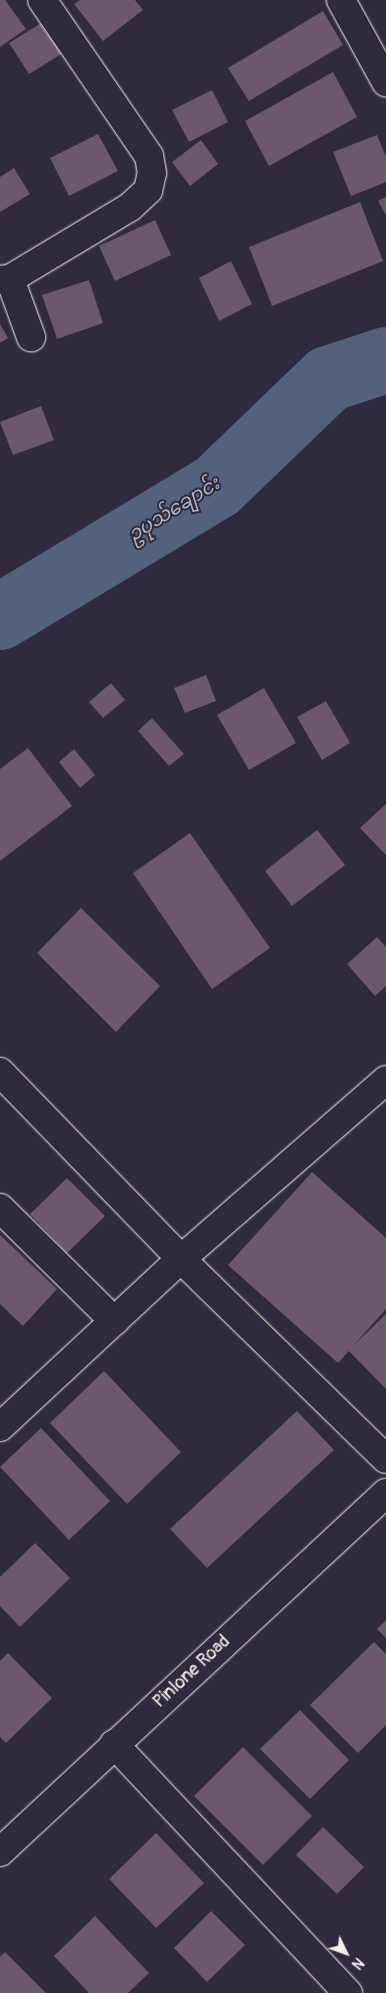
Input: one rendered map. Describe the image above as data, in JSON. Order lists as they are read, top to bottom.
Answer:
{
  "streets": {
    "street": ["Pinlone Road"]
  },
  "water": ["ဥပုသ်ချောင်း"],
  "north": "bottom right"
}
